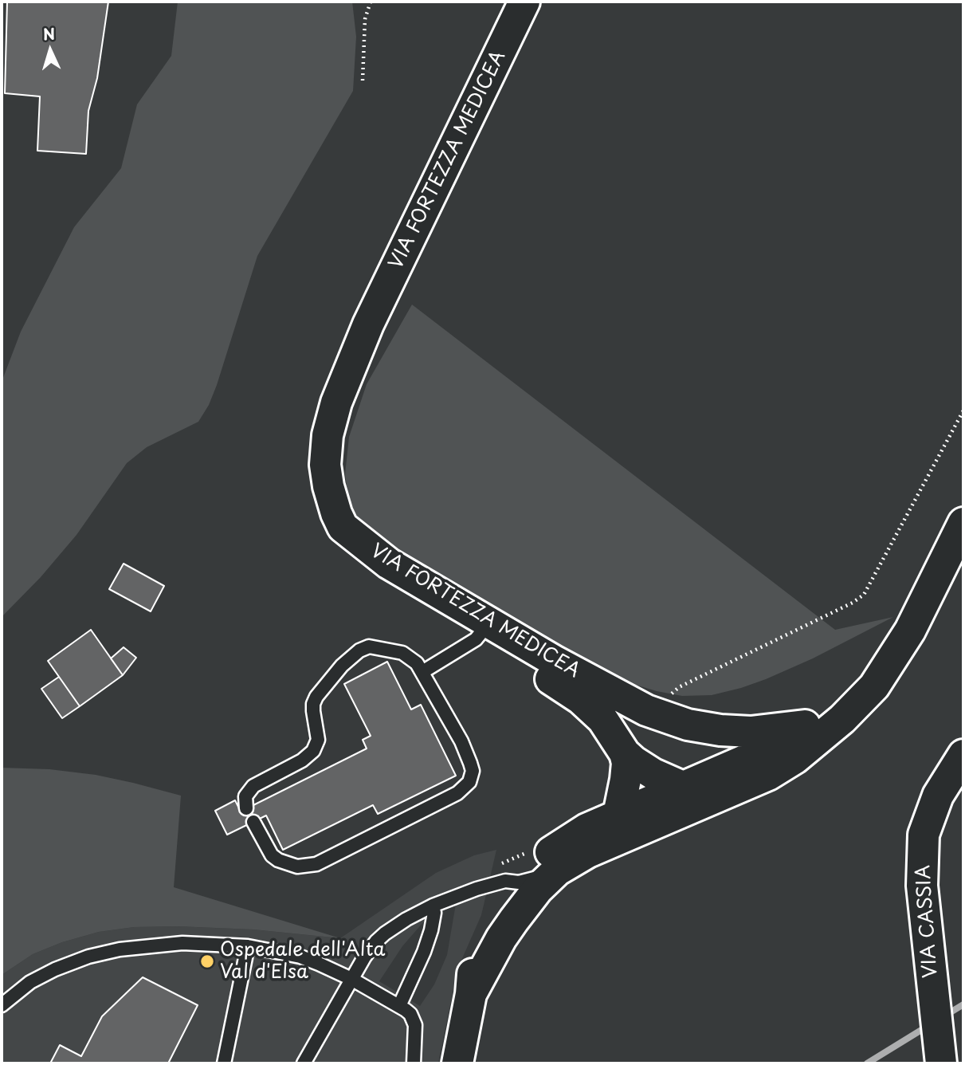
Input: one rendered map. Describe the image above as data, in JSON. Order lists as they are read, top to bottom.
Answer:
{
  "streets": {
    "main road": ["VIA FORTEZZA MEDICEA", "VIA CASSIA"]
  },
  "places": ["Ospedale dell'Alta Val d'Elsa"],
  "north": "top"
}
